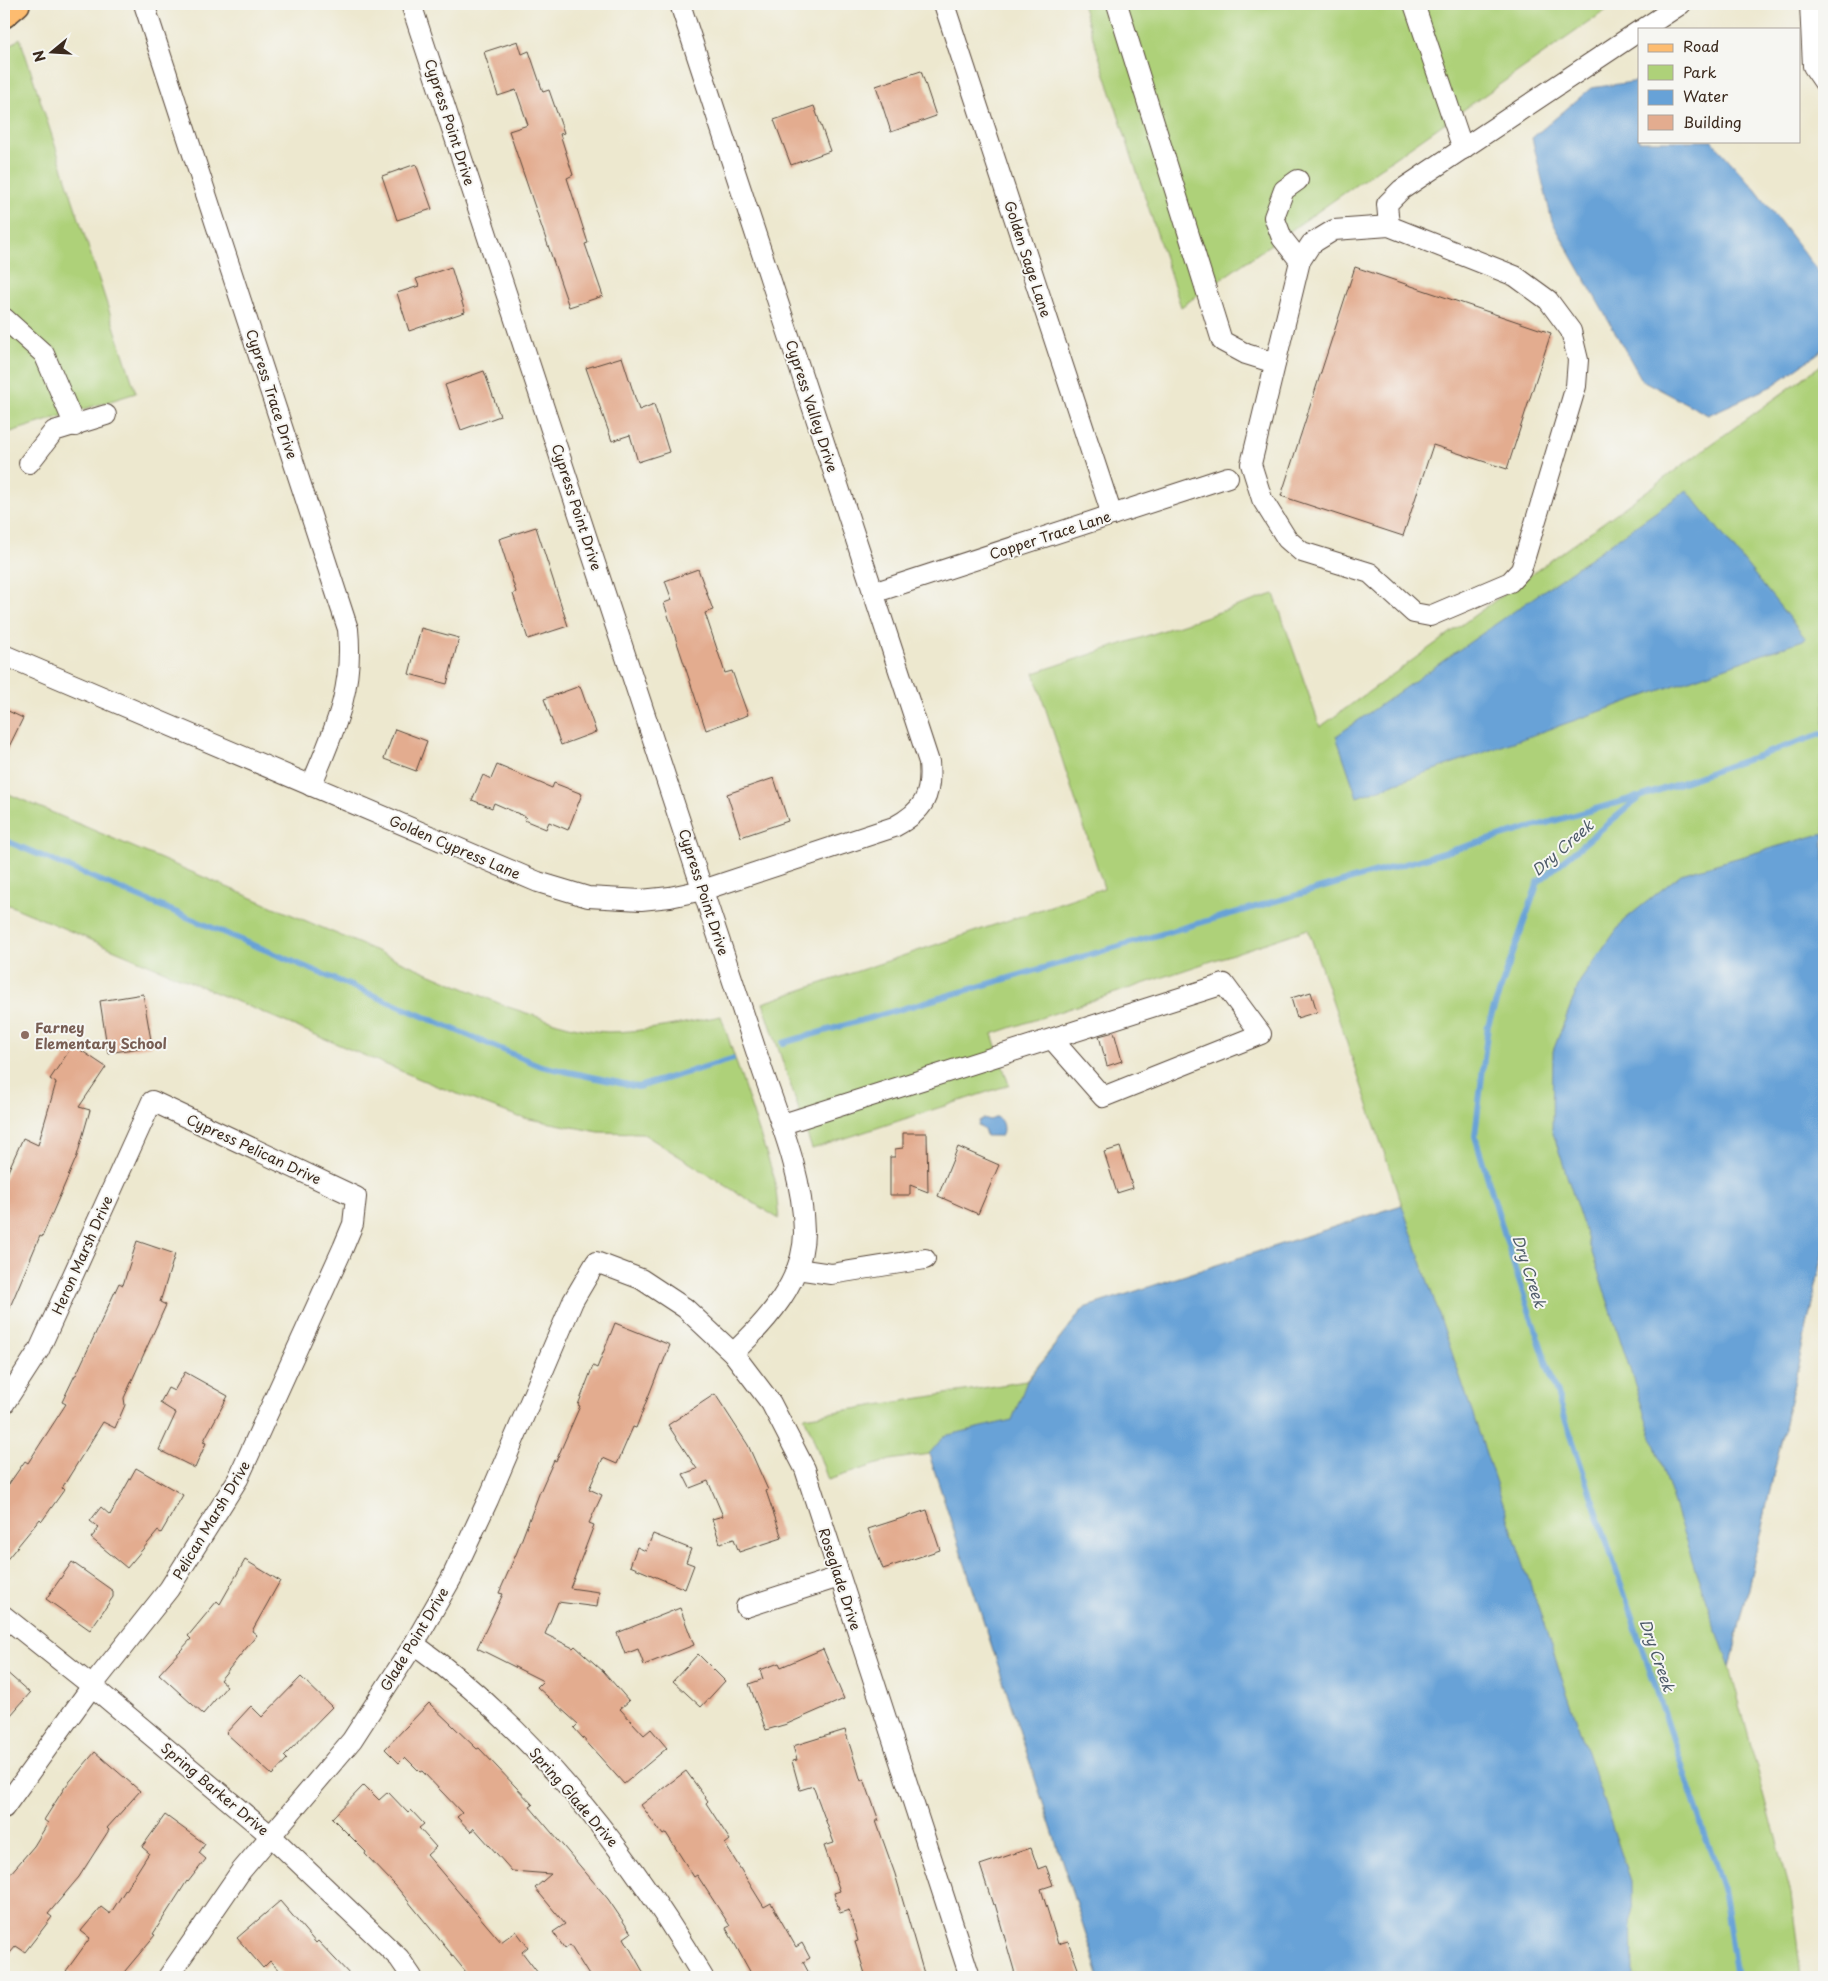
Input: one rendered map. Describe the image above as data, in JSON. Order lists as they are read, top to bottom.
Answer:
{
  "streets": {
    "street": [
      "Cypress Point Drive",
      "Golden Sage Lane",
      "Cypress Trace Drive",
      "Cypress Valley Drive",
      "Copper Trace Lane",
      "Golden Cypress Lane",
      "Cypress Pelican Drive",
      "Heron Marsh Drive",
      "Pelican Marsh Drive",
      "Roseglade Drive",
      "Glade Point Drive",
      "Spring Barker Drive",
      "Spring Glade Drive"
    ]
  },
  "crossings": [
    ["Cypress Point Drive", "Golden Cypress Lane"],
    ["Golden Sage Lane", "Copper Trace Lane"],
    ["Cypress Trace Drive", "Golden Cypress Lane"],
    ["Cypress Valley Drive", "Copper Trace Lane"],
    ["Cypress Valley Drive", "Golden Cypress Lane"],
    ["Cypress Pelican Drive", "Heron Marsh Drive"],
    ["Cypress Pelican Drive", "Pelican Marsh Drive"],
    ["Pelican Marsh Drive", "Spring Barker Drive"],
    ["Roseglade Drive", "Glade Point Drive"],
    ["Glade Point Drive", "Spring Barker Drive"],
    ["Glade Point Drive", "Spring Glade Drive"]
  ],
  "water": ["Dry Creek"],
  "places": ["Farney Elementary School"],
  "legend": [
    "Road",
    "Park",
    "Water",
    "Building"
  ],
  "north": "left"
}
